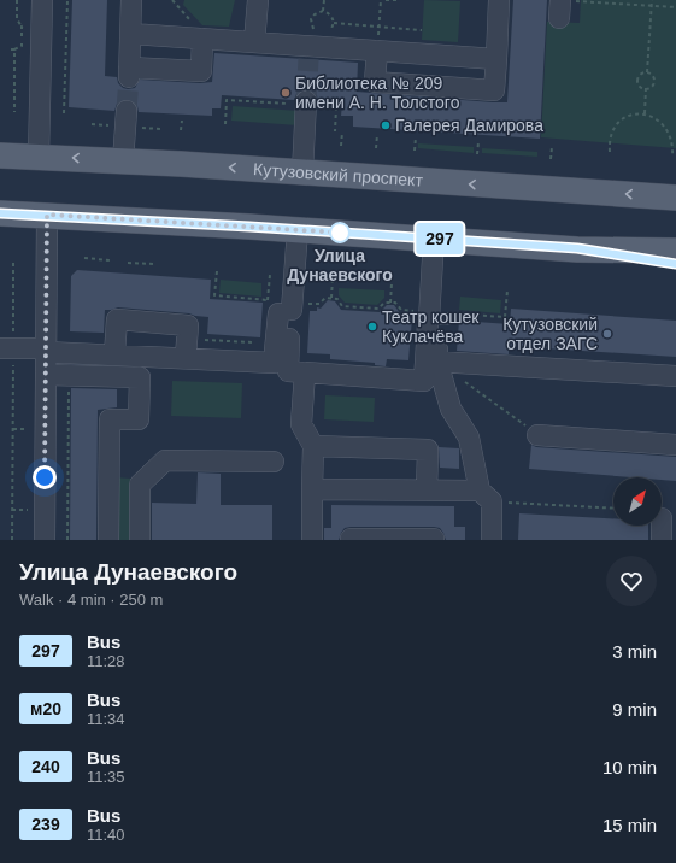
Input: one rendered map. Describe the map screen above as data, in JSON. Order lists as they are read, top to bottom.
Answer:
{
  "streets": {
    "main road": ["Кутузовский проспект"]
  },
  "places": [
    "Библиотека № 209 имени А. Н. Толстого",
    "Галерея Дамирова",
    "Улица Дунаевского",
    "Театр кошек Куклачёва",
    "Кутузовский отдел ЗАГС"
  ],
  "lines": ["bus line 297"],
  "north": "top right",
  "page": {
    "on_map": "297",
    "heading": ["Улица Дунаевского", "Walk · 4 min · 250 m"],
    "list": [
      {
        "mark": "297",
        "name": "Bus",
        "note": "11:28",
        "value": "3 min"
      },
      {
        "mark": "м20",
        "name": "Bus",
        "note": "11:34",
        "value": "9 min"
      },
      {
        "mark": "240",
        "name": "Bus",
        "note": "11:35",
        "value": "10 min"
      },
      {
        "mark": "239",
        "name": "Bus",
        "note": "11:40",
        "value": "15 min"
      }
    ]
  }
}
